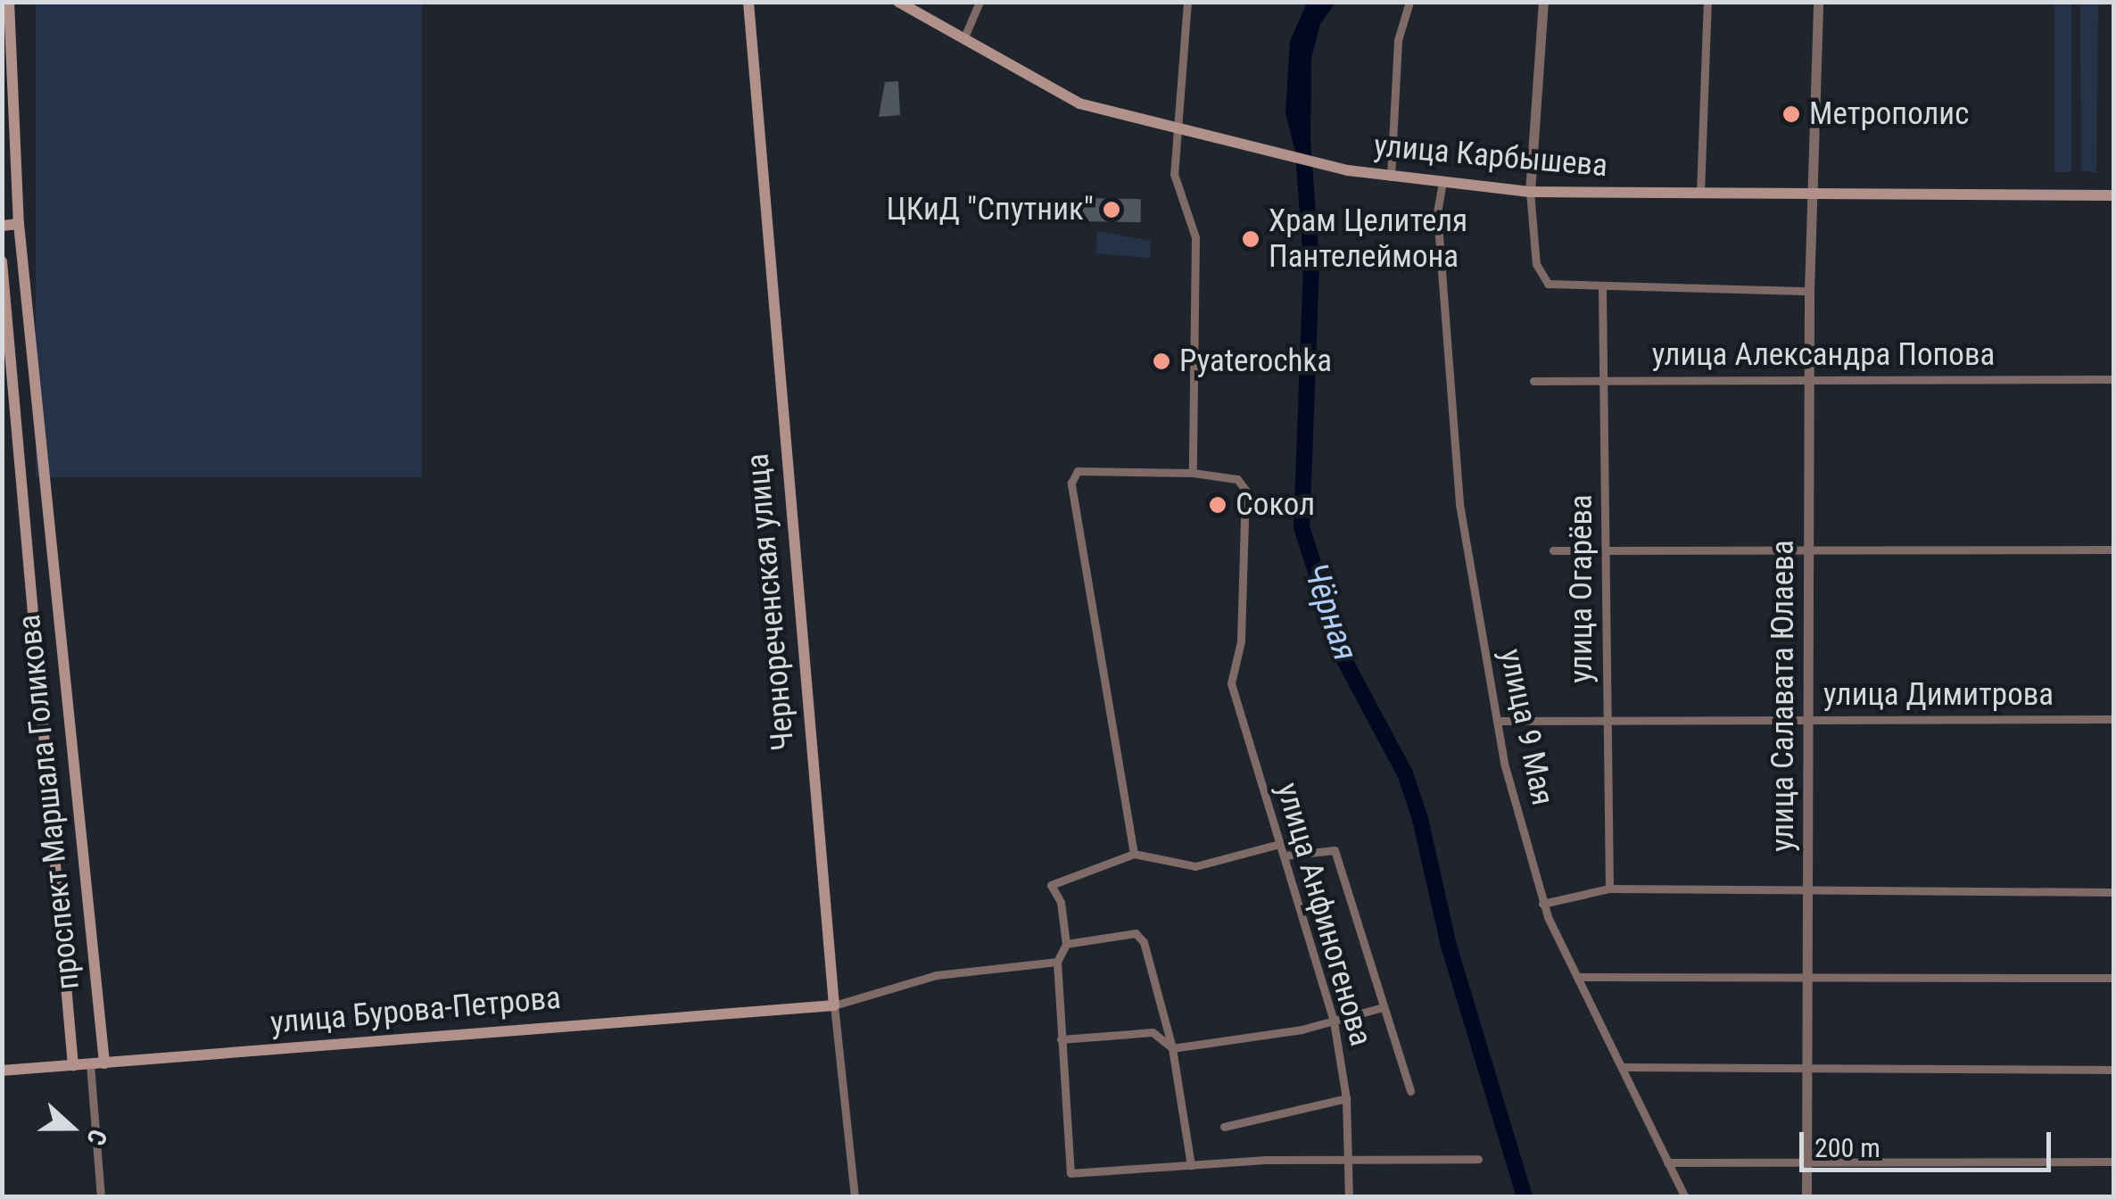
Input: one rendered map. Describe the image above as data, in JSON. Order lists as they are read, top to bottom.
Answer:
{
  "streets": {
    "main road": [
      "улица Карбышева",
      "Чернореченская улица",
      "проспект Маршала Голикова",
      "улица Бурова-Петрова"
    ],
    "street": [
      "улица Александра Попова",
      "улица Огарёва",
      "улица Димитрова",
      "улица Салавата Юлаева",
      "улица 9 Мая",
      "улица Анфиногенова"
    ]
  },
  "crossings": [
    ["улица Карбышева", "улица Салавата Юлаева"],
    ["улица Карбышева", "улица 9 Мая"],
    ["улица Александра Попова", "улица Огарёва"],
    ["улица Александра Попова", "улица Салавата Юлаева"],
    ["улица Огарёва", "улица Димитрова"],
    ["Чернореченская улица", "улица Бурова-Петрова"],
    ["улица Димитрова", "улица Салавата Юлаева"],
    ["улица Димитрова", "улица 9 Мая"],
    ["проспект Маршала Голикова", "улица Бурова-Петрова"]
  ],
  "water": ["Чёрная"],
  "places": [
    "Метрополис",
    "ЦКиД \"Спутник\"",
    "Храм Целителя Пантелеймона",
    "Pyaterochka",
    "Сокол"
  ],
  "scale_bar": "200 m",
  "north": "right"
}
